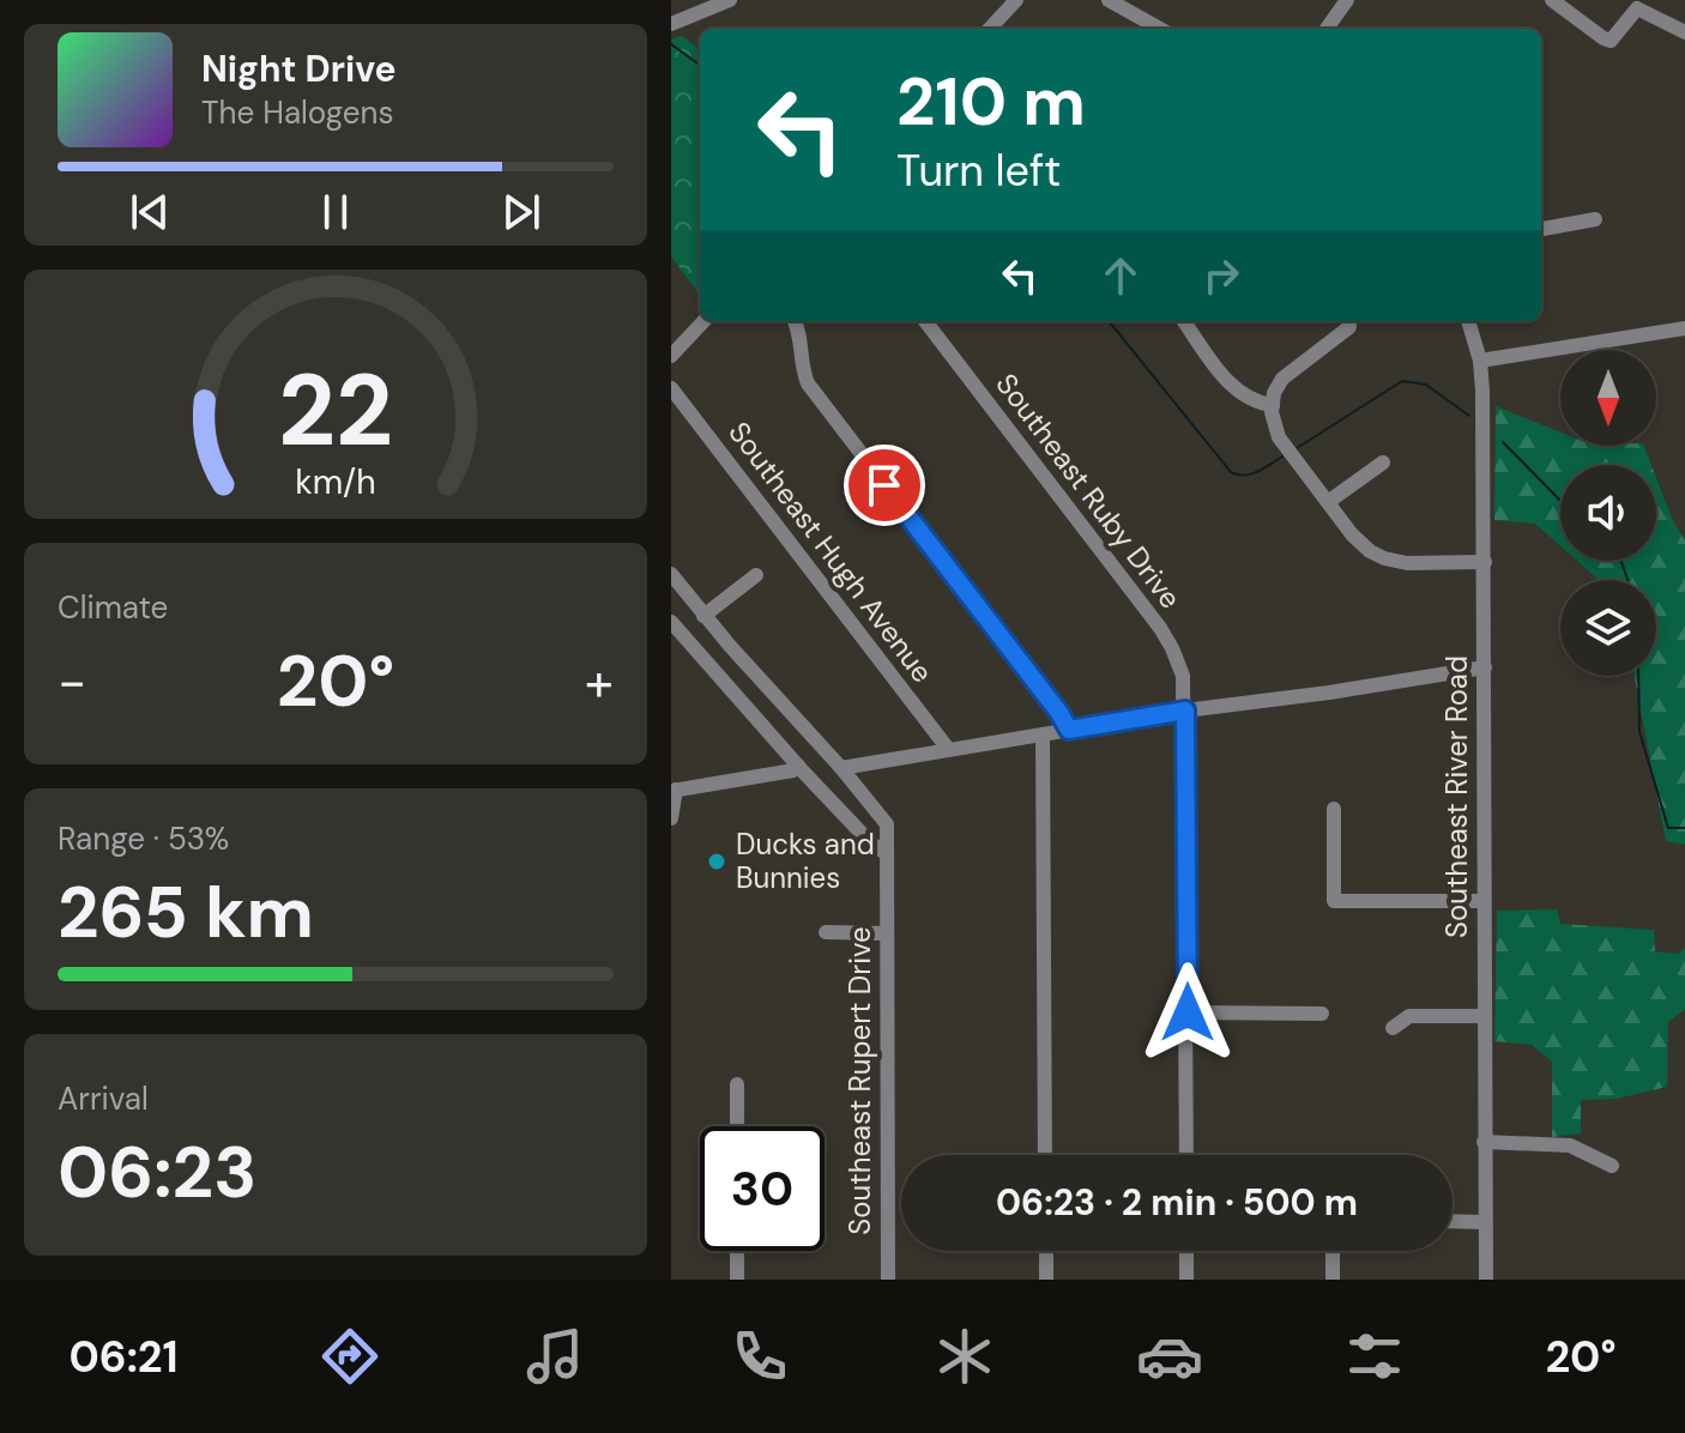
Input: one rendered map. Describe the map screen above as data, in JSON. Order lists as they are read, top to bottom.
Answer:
{
  "streets": {
    "street": [
      "Southeast Ruby Drive",
      "Southeast Hugh Avenue",
      "Southeast River Road",
      "Southeast Rupert Drive"
    ]
  },
  "places": ["Ducks and Bunnies"],
  "north": "bottom",
  "page": {
    "turn": ["210 m", "Turn left"],
    "song": ["Night Drive", "The Halogens"],
    "tile": [
      "Climate",
      ["Range · 53%", "265 km"],
      ["Arrival", "06:23"]
    ],
    "heat": ["−", "20°", "+"],
    "limit": "30",
    "trip": "06:23 · 2 min · 500 m",
    "tabs": ["06:21", "20°"],
    "gauge": ["22", "km/h"]
  }
}
